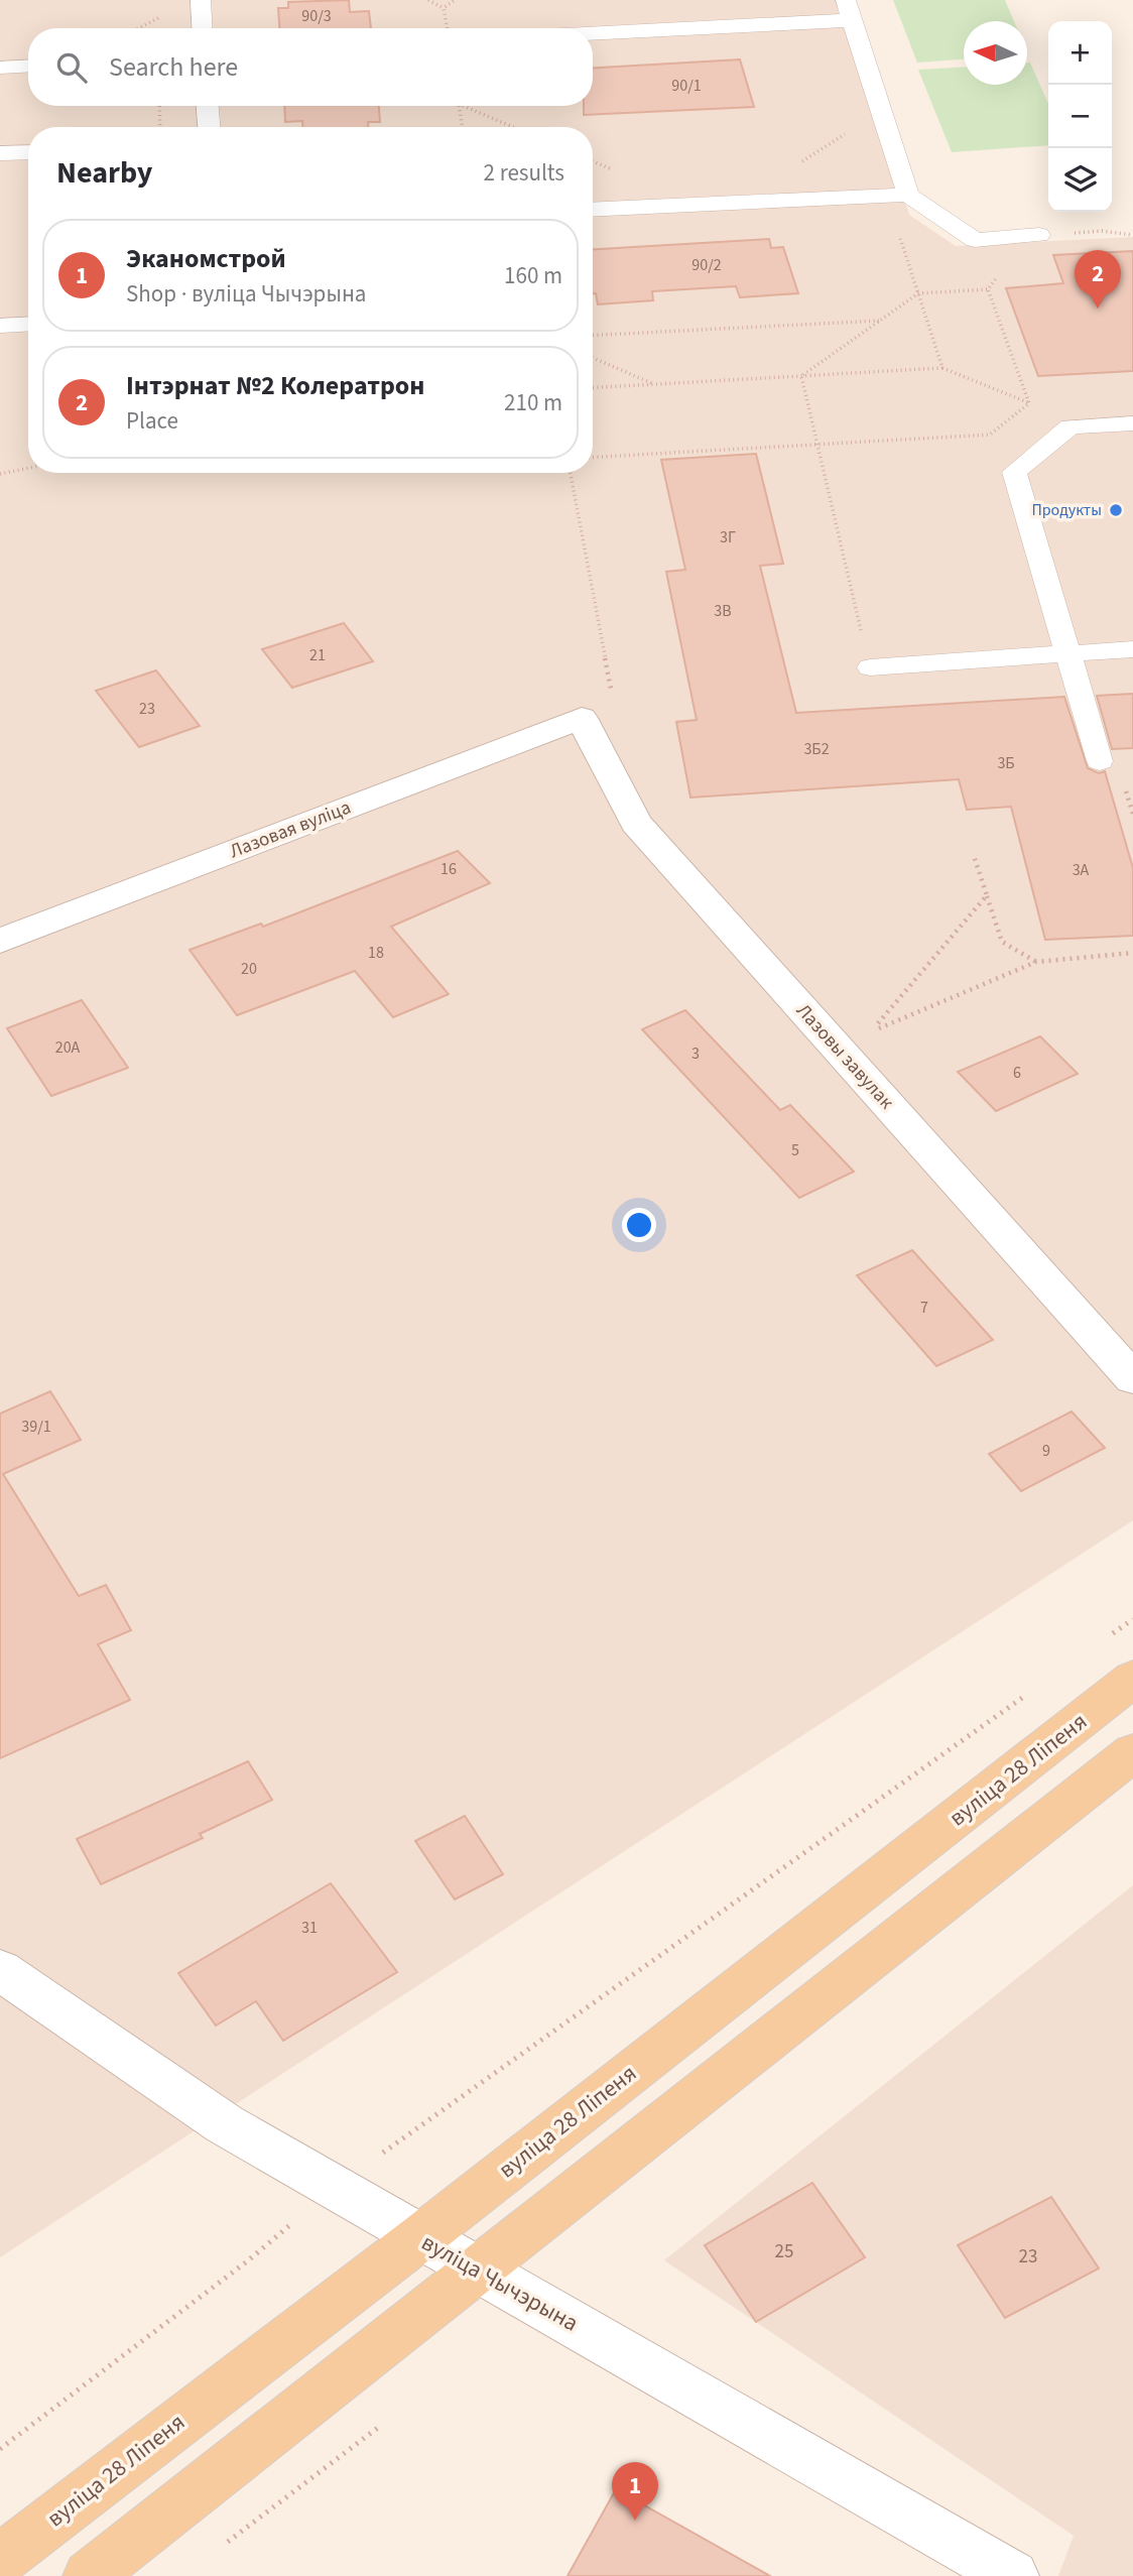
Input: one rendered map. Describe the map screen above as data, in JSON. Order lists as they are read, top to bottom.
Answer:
{
  "streets": {
    "main road": ["вуліца 28 Ліпеня"],
    "street": ["Лазовая вуліца", "Лазовы завулак", "вуліца Чычэрына"]
  },
  "crossings": [
    ["Лазовая вуліца", "Лазовы завулак"],
    ["вуліца 28 Ліпеня", "вуліца Чычэрына"]
  ],
  "places": ["Продукты"],
  "house_numbers": [
    "90/3",
    "90/1",
    "90/2",
    "3Г",
    "3В",
    "21",
    "23",
    "3Б2",
    "3Б",
    "16",
    "3А",
    "18",
    "20",
    "20А",
    "3",
    "6",
    "5",
    "7",
    "39/1",
    "9",
    "31",
    "25",
    "23"
  ],
  "north": "left",
  "page": {
    "map_buttons": ["+", "−"],
    "search": "Search here",
    "heading": ["Nearby", "2 results"],
    "list": [
      {
        "mark": "1",
        "name": "Эканомстрой",
        "note": "Shop · вуліца Чычэрына",
        "value": "160 m"
      },
      {
        "mark": "2",
        "name": "Інтэрнат №2 Колератрон",
        "note": "Place",
        "value": "210 m"
      }
    ],
    "pins": ["2", "1"]
  }
}
